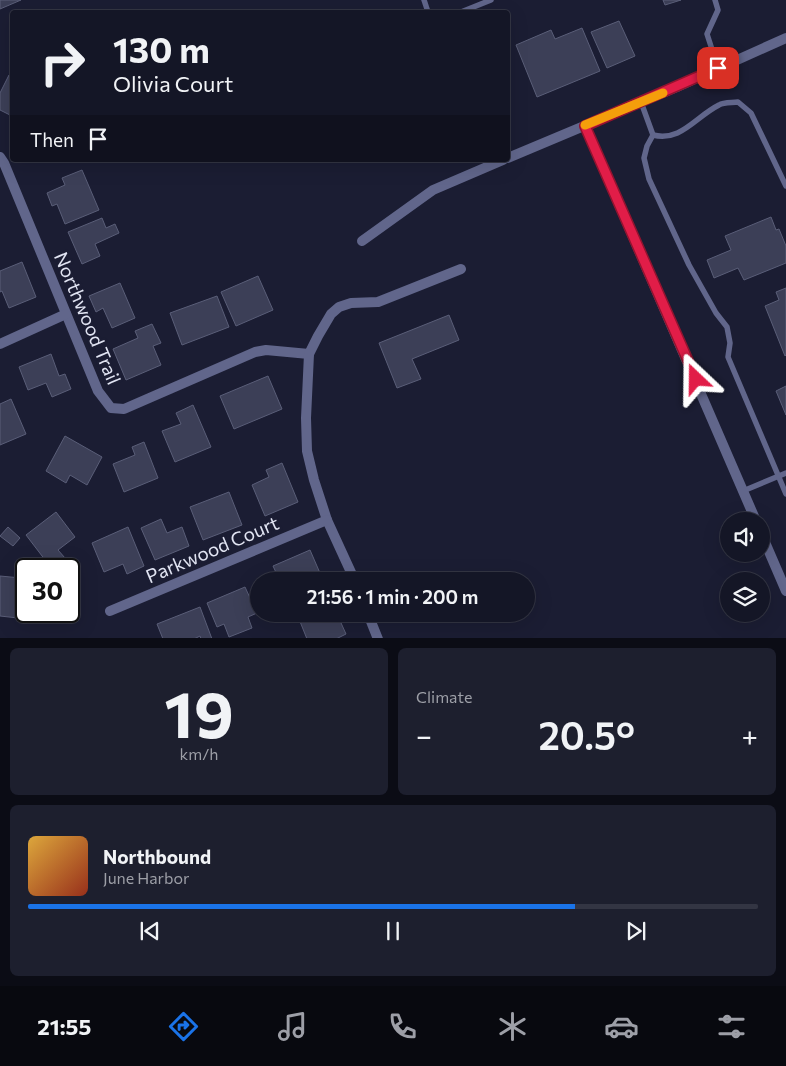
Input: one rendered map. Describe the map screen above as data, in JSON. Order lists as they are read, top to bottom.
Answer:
{
  "streets": {
    "street": ["Northwood Trail", "Parkwood Court"]
  },
  "page": {
    "turn": ["130 m", "Olivia Court"],
    "then": "Then",
    "limit": "30",
    "trip": "21:56 · 1 min · 200 m",
    "tile": [
      ["19", "km/h"],
      "Climate"
    ],
    "heat": ["−", "20.5°", "+"],
    "song": ["Northbound", "June Harbor"],
    "tabs": "21:55"
  }
}
